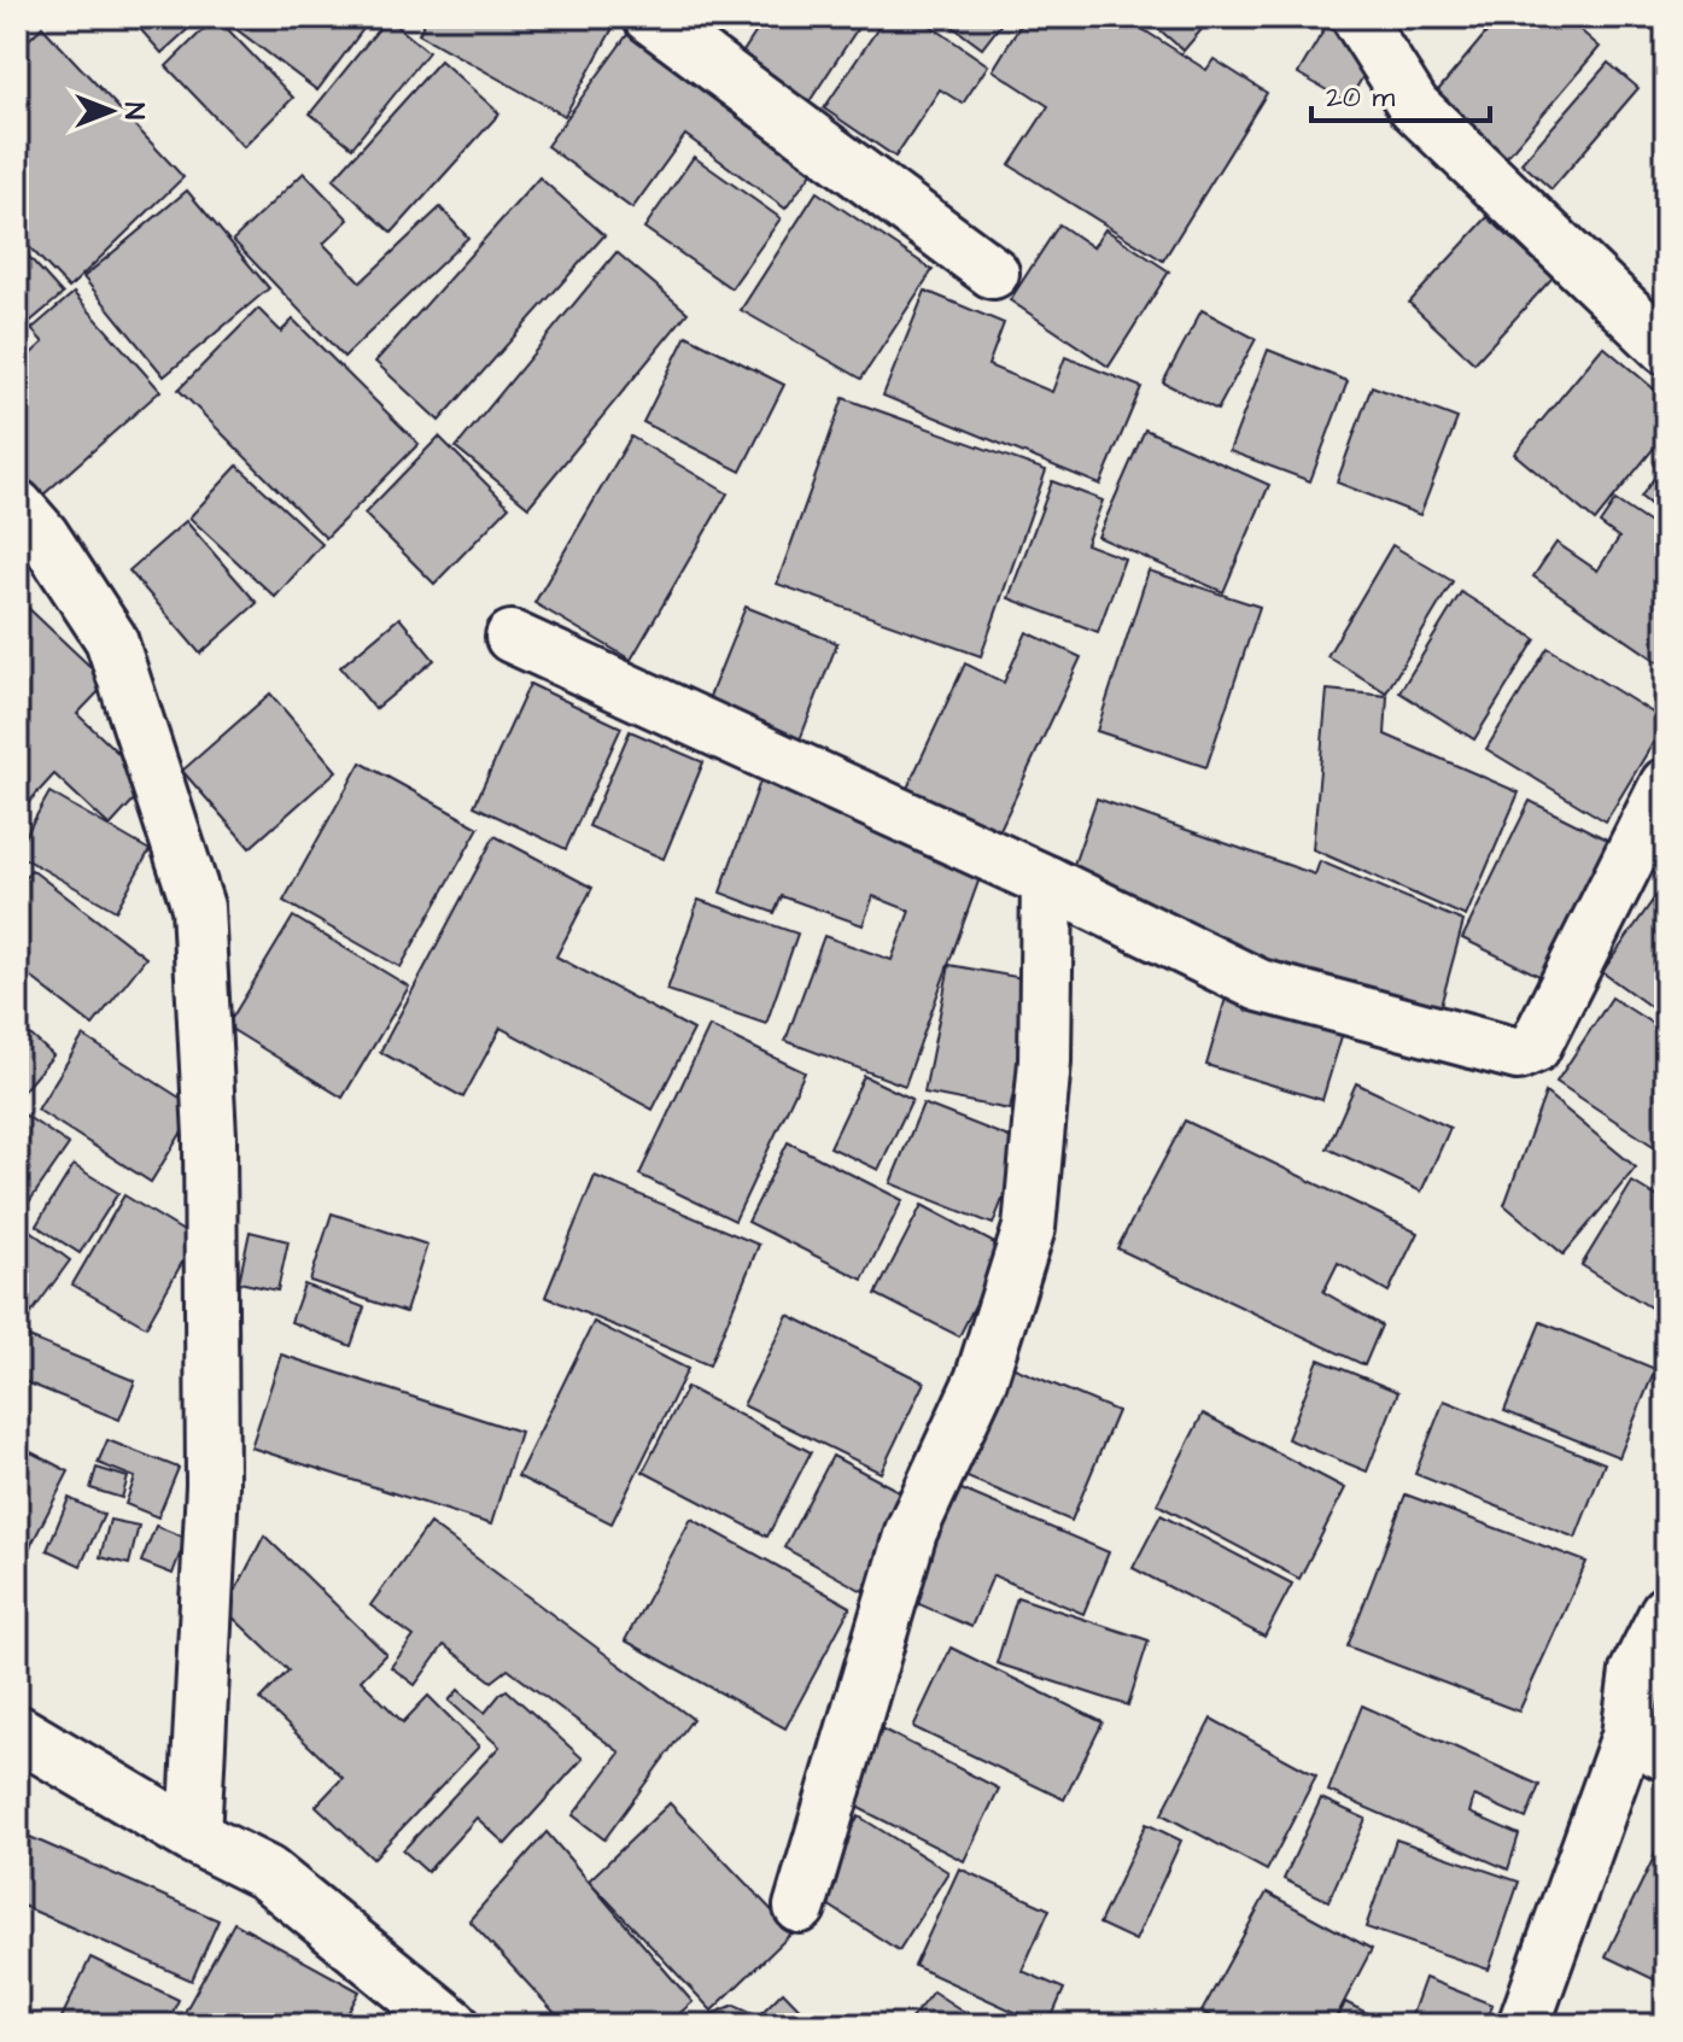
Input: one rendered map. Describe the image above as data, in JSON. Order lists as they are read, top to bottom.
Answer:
{
  "scale_bar": "20 m",
  "north": "right"
}
